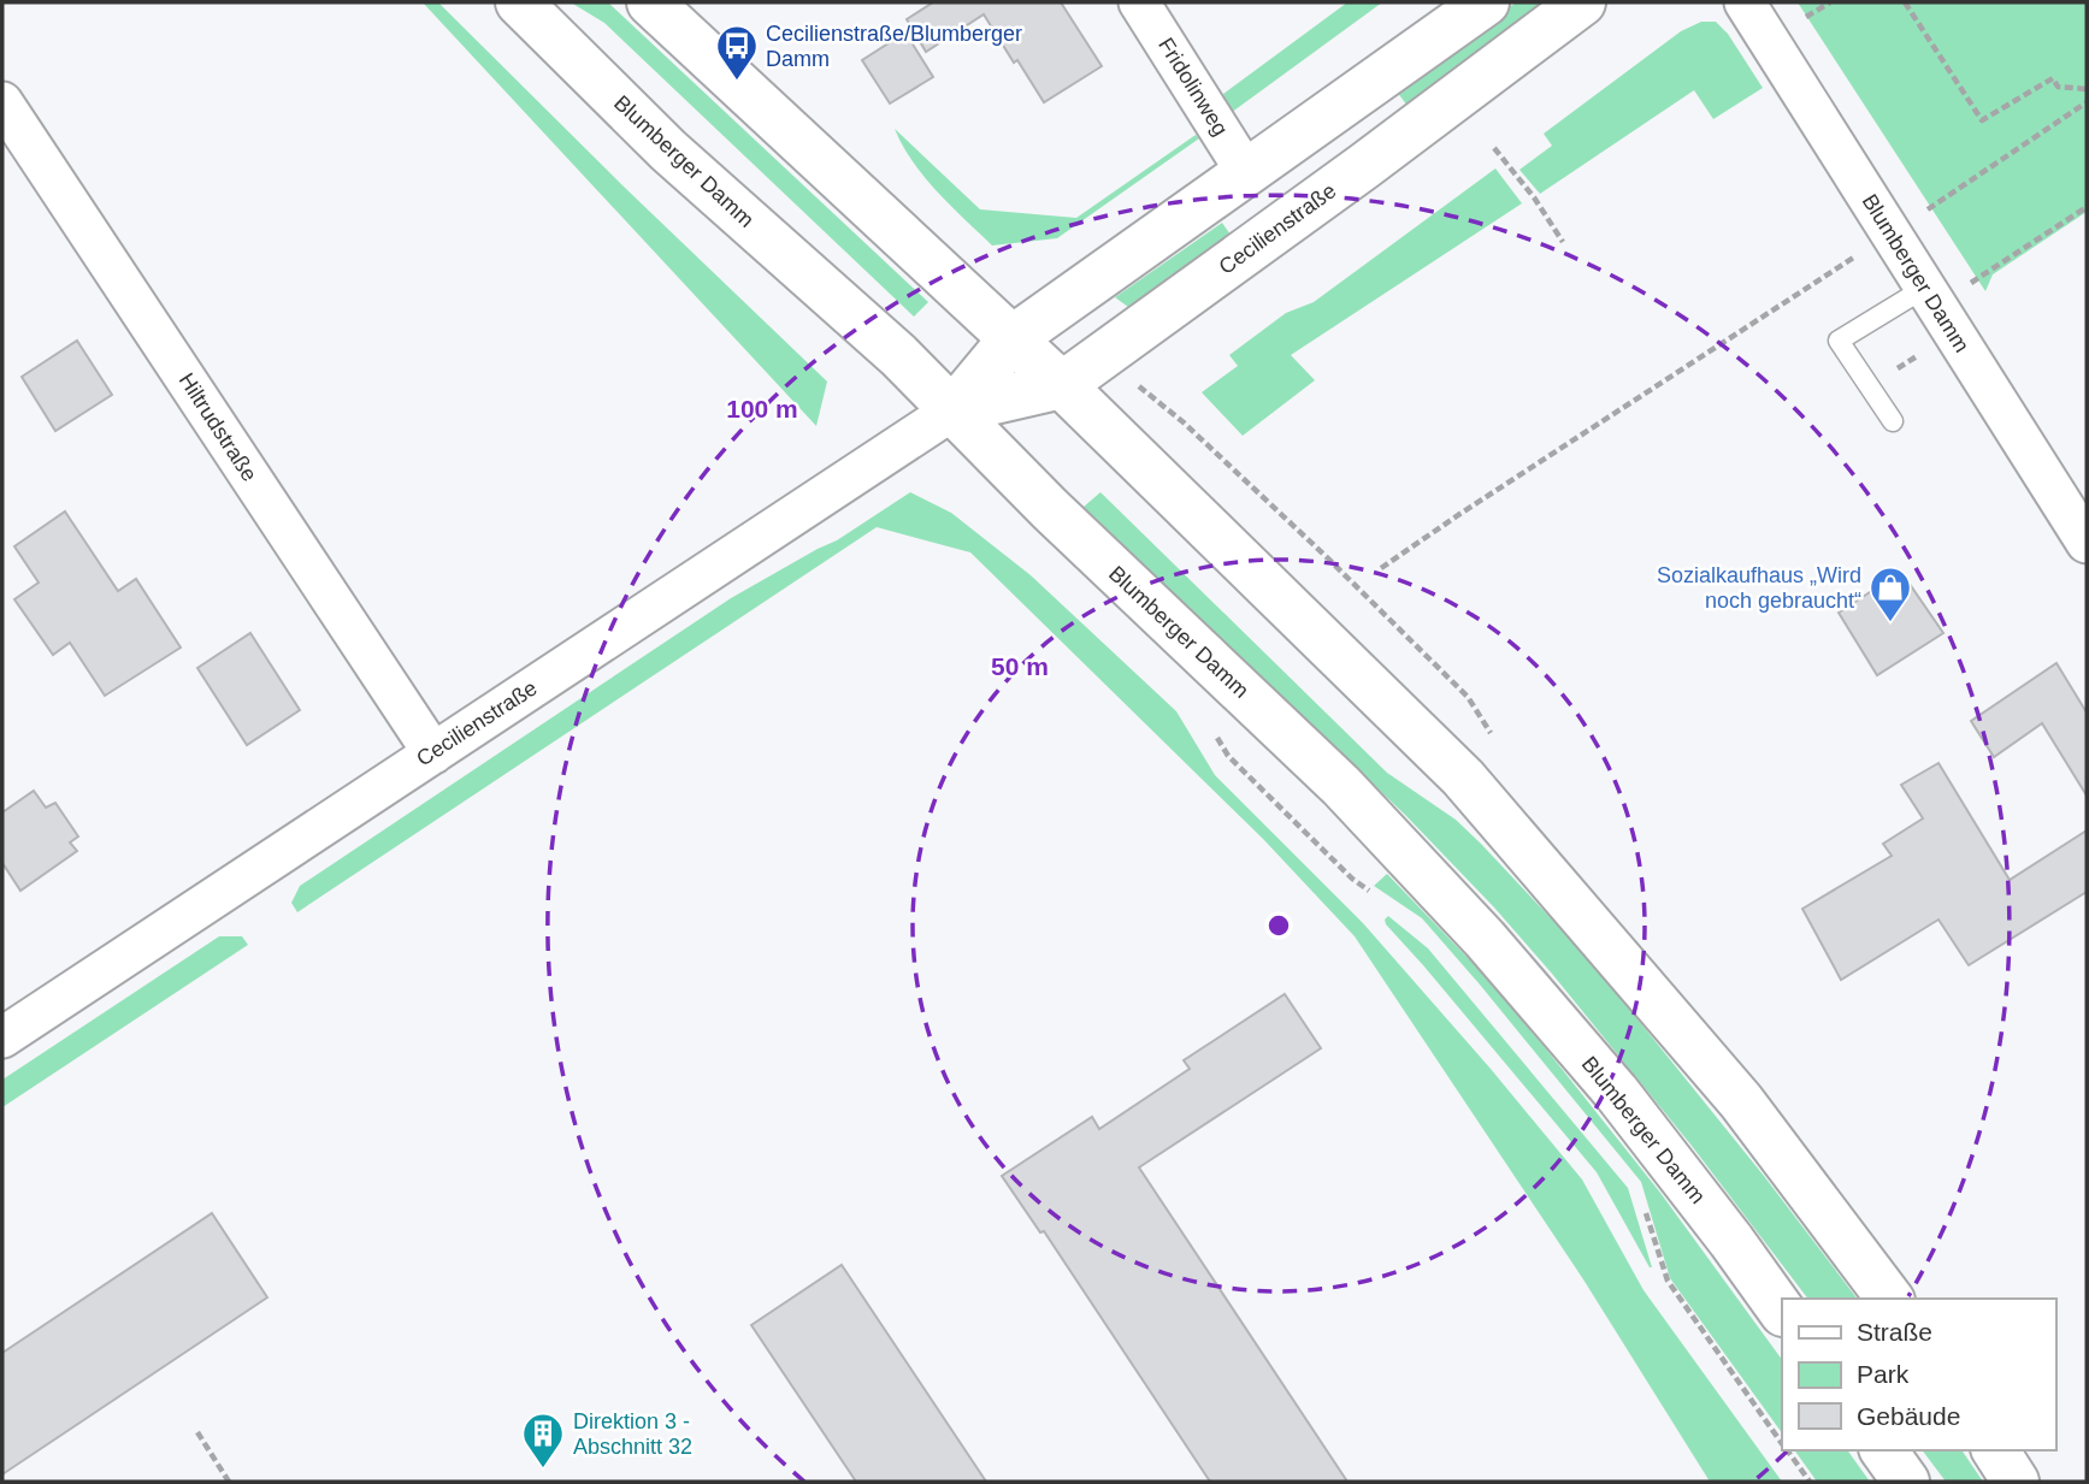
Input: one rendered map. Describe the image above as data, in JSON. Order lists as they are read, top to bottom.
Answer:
{
  "streets": {
    "main road": ["Blumberger Damm", "Cecilienstraße"],
    "street": ["Fridolinweg", "Hiltrudstraße"]
  },
  "crossings": [
    ["Fridolinweg", "Cecilienstraße"],
    ["Blumberger Damm", "Cecilienstraße"],
    ["Cecilienstraße", "Hiltrudstraße"]
  ],
  "places": {
    "bus stop": ["Cecilienstraße/Blumberger Damm"],
    "shop": ["Sozialkaufhaus „Wird noch gebraucht“"],
    "building": ["Direktion 3 - Abschnitt 32"]
  },
  "legend": ["Straße", "Park", "Gebäude"],
  "rings": ["100 m", "50 m"]
}
